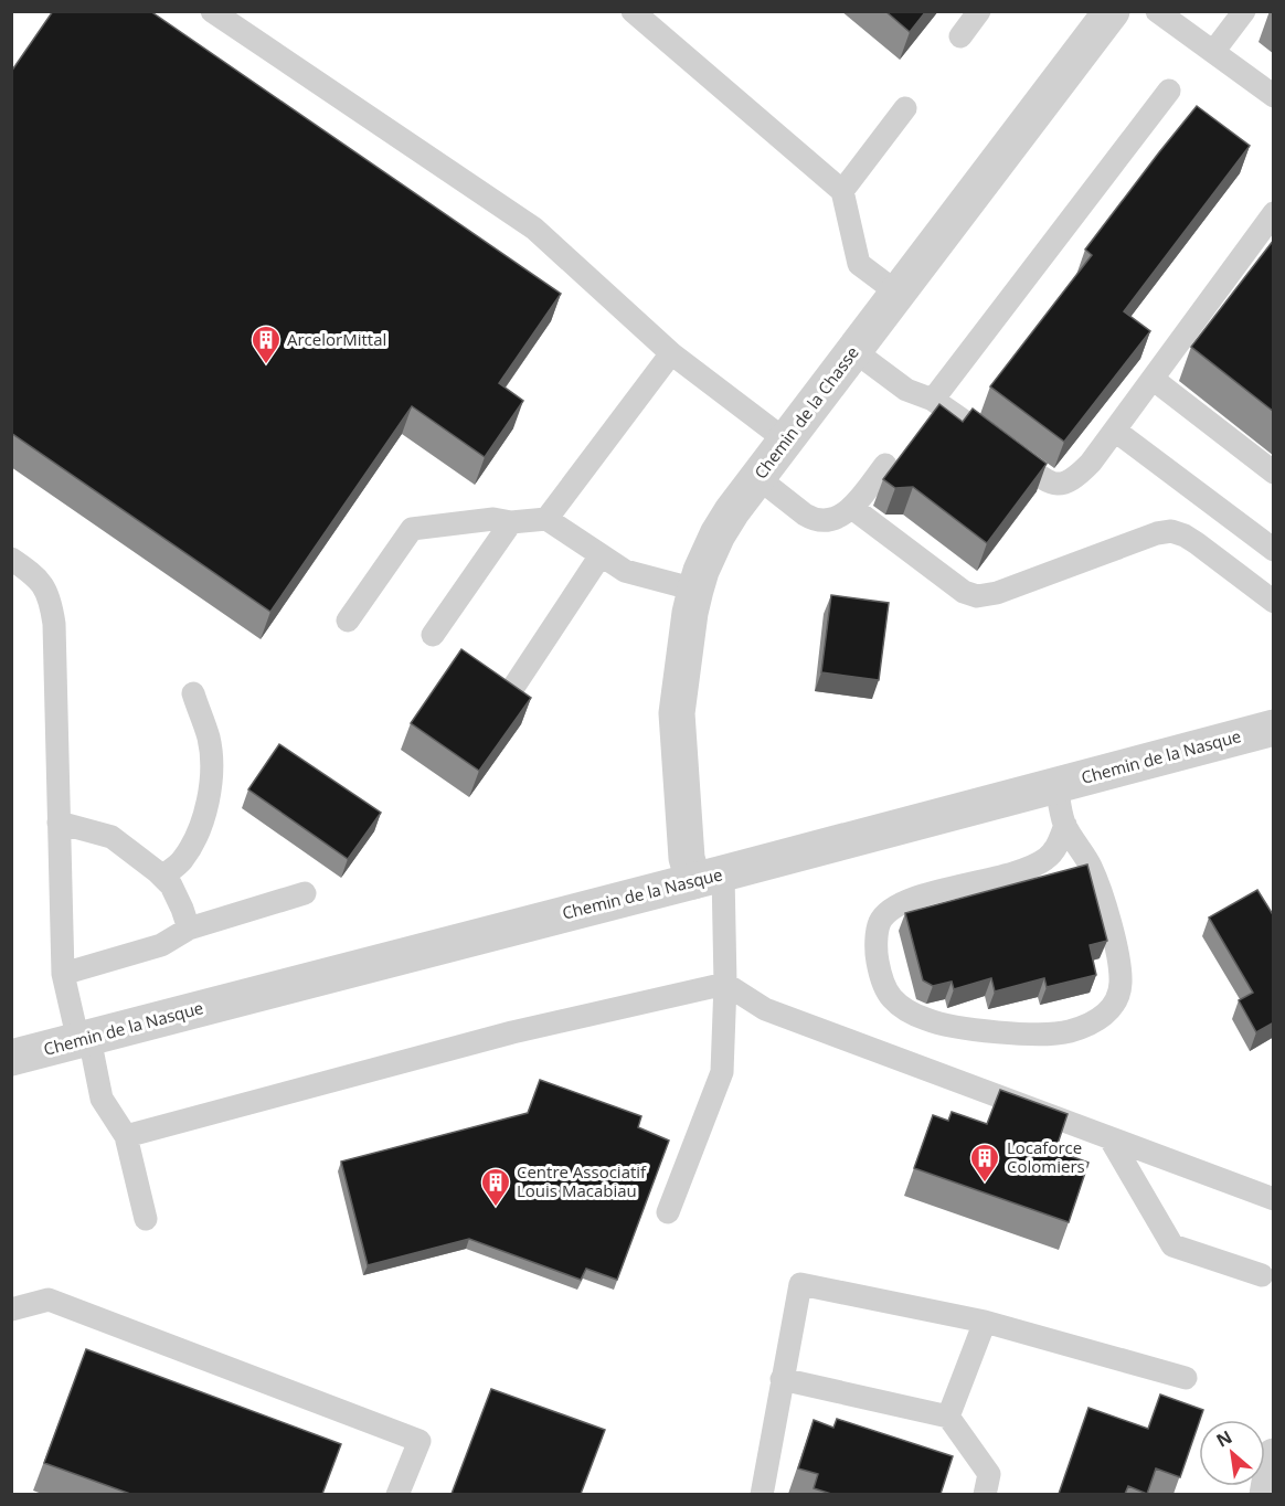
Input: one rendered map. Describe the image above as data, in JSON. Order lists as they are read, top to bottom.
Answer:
{
  "streets": {
    "street": ["Chemin de la Chasse", "Chemin de la Nasque"]
  },
  "crossings": [
    ["Chemin de la Chasse", "Chemin de la Nasque"]
  ],
  "places": {
    "building": ["ArcelorMittal", "Locaforce Colomiers", "Centre Associatif Louis Macabiau"]
  },
  "north": "top left"
}
